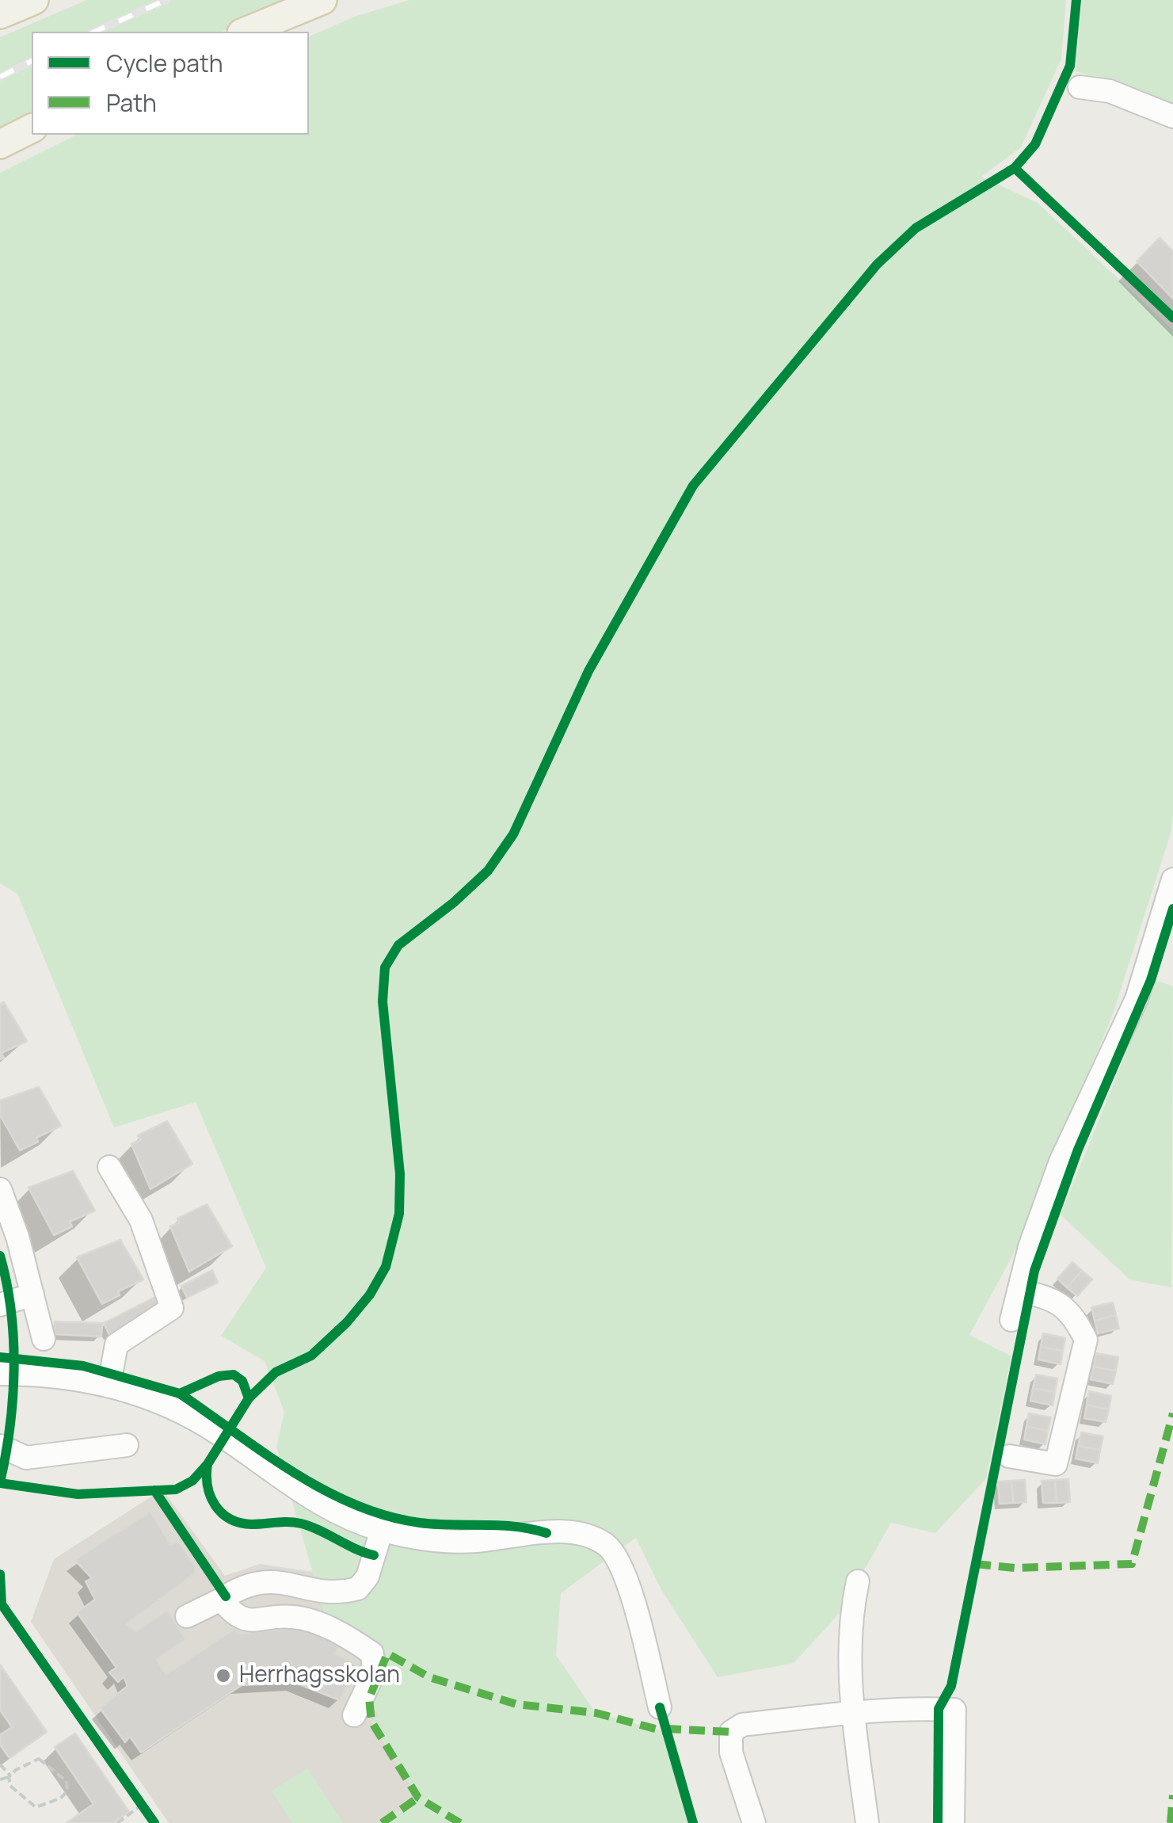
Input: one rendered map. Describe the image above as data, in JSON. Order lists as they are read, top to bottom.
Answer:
{
  "places": ["Herrhagsskolan"],
  "legend": ["Cycle path", "Path"]
}
